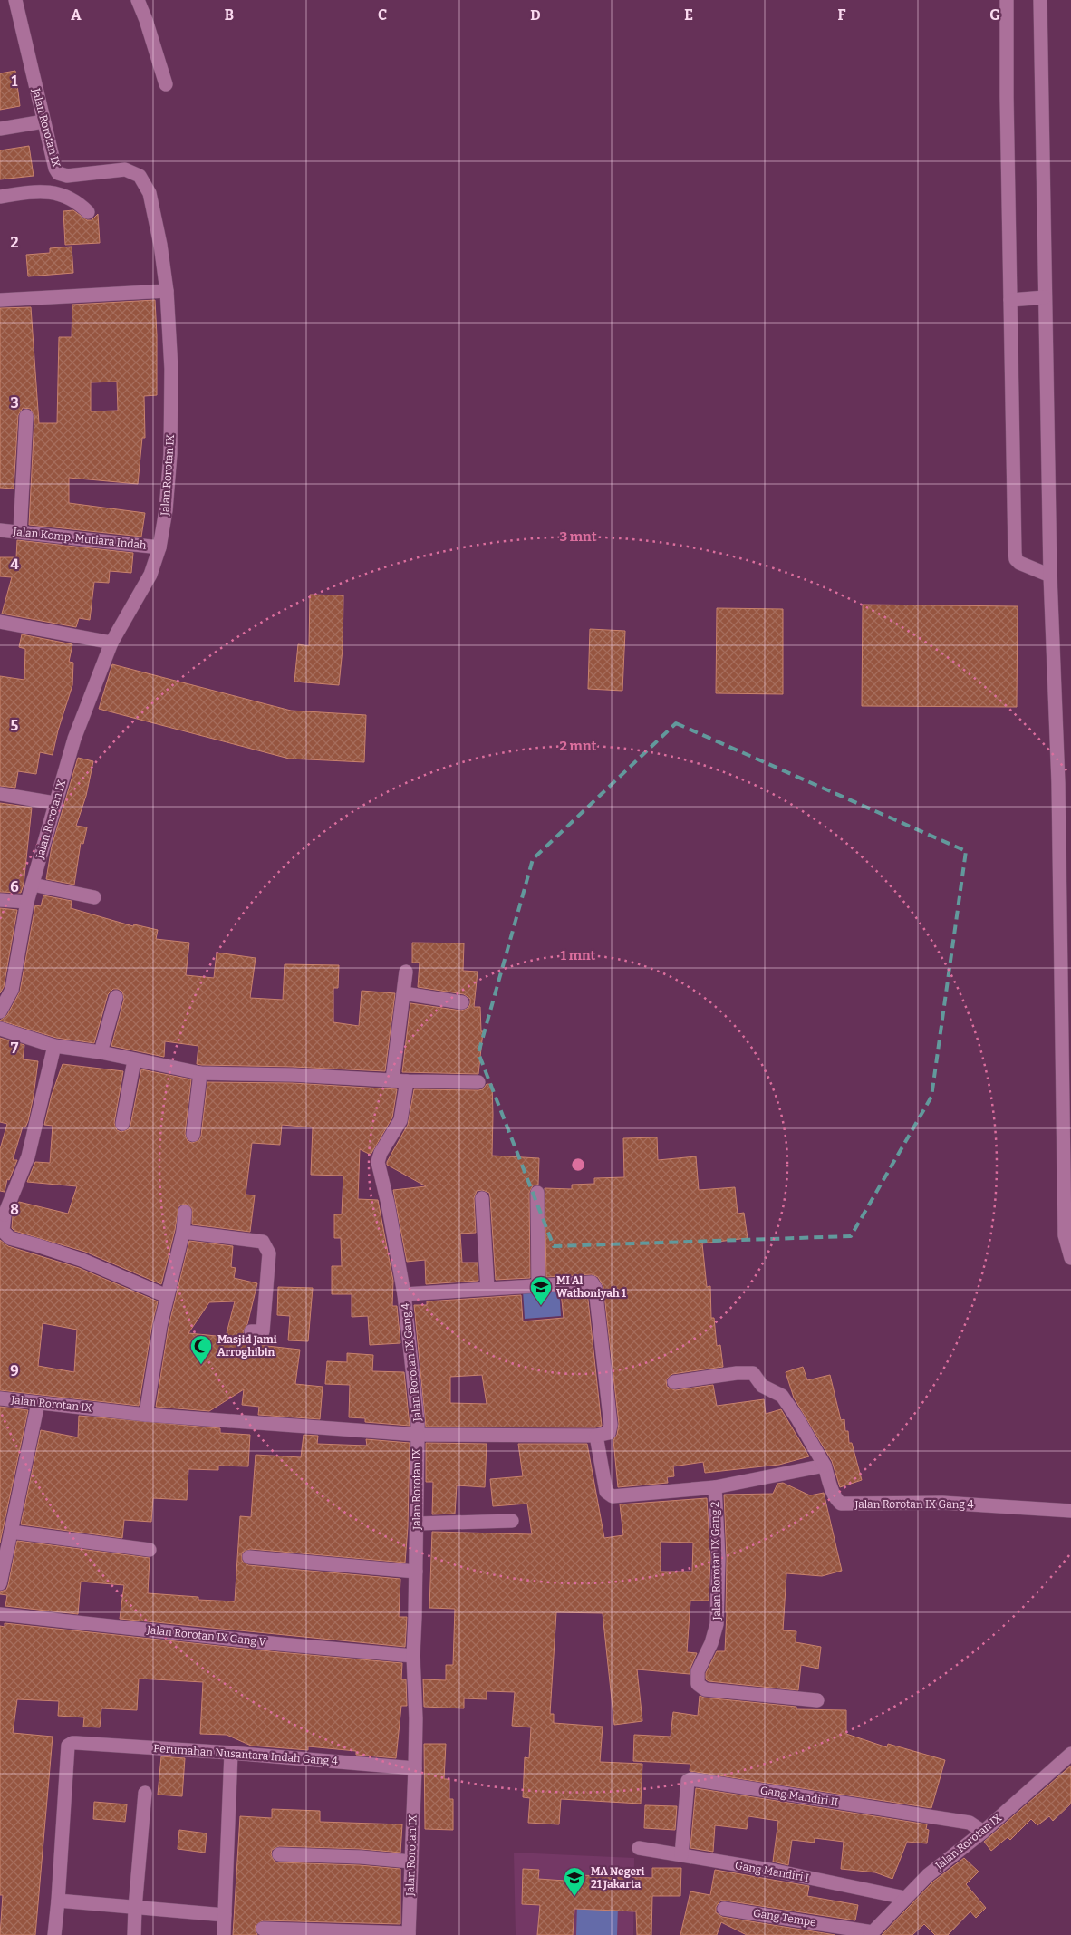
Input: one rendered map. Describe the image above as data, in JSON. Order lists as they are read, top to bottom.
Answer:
{
  "streets": {
    "street": [
      "Jalan Rorotan IX",
      "Jalan Komp. Mutiara Indah",
      "Jalan Rorotan IX Gang 4",
      "Jalan Rorotan IX Gang 2",
      "Jalan Rorotan IX Gang V",
      "Perumahan Nusantara Indah Gang 4",
      "Gang Mandiri II",
      "Gang Mandiri I",
      "Gang Tempe"
    ]
  },
  "crossings": [
    ["Jalan Rorotan IX", "Jalan Komp. Mutiara Indah"],
    ["Jalan Rorotan IX", "Jalan Rorotan IX Gang 4"],
    ["Jalan Rorotan IX", "Jalan Rorotan IX Gang V"],
    ["Jalan Rorotan IX", "Perumahan Nusantara Indah Gang 4"],
    ["Jalan Rorotan IX", "Gang Mandiri II"],
    ["Jalan Rorotan IX", "Gang Mandiri I"],
    ["Jalan Rorotan IX", "Gang Tempe"],
    ["Gang Mandiri II", "Gang Mandiri I"]
  ],
  "places": {
    "school or university": ["MI Al Wathoniyah 1", "MA Negeri 21 Jakarta"],
    "mosque": ["Masjid Jami Arroghibin"]
  },
  "grid": {
    "columns": [
      "A",
      "B",
      "C",
      "D",
      "E",
      "F",
      "G"
    ],
    "rows": [
      "1",
      "2",
      "3",
      "4",
      "5",
      "6",
      "7",
      "8",
      "9"
    ]
  },
  "rings": ["3 mnt", "2 mnt", "1 mnt"]
}
